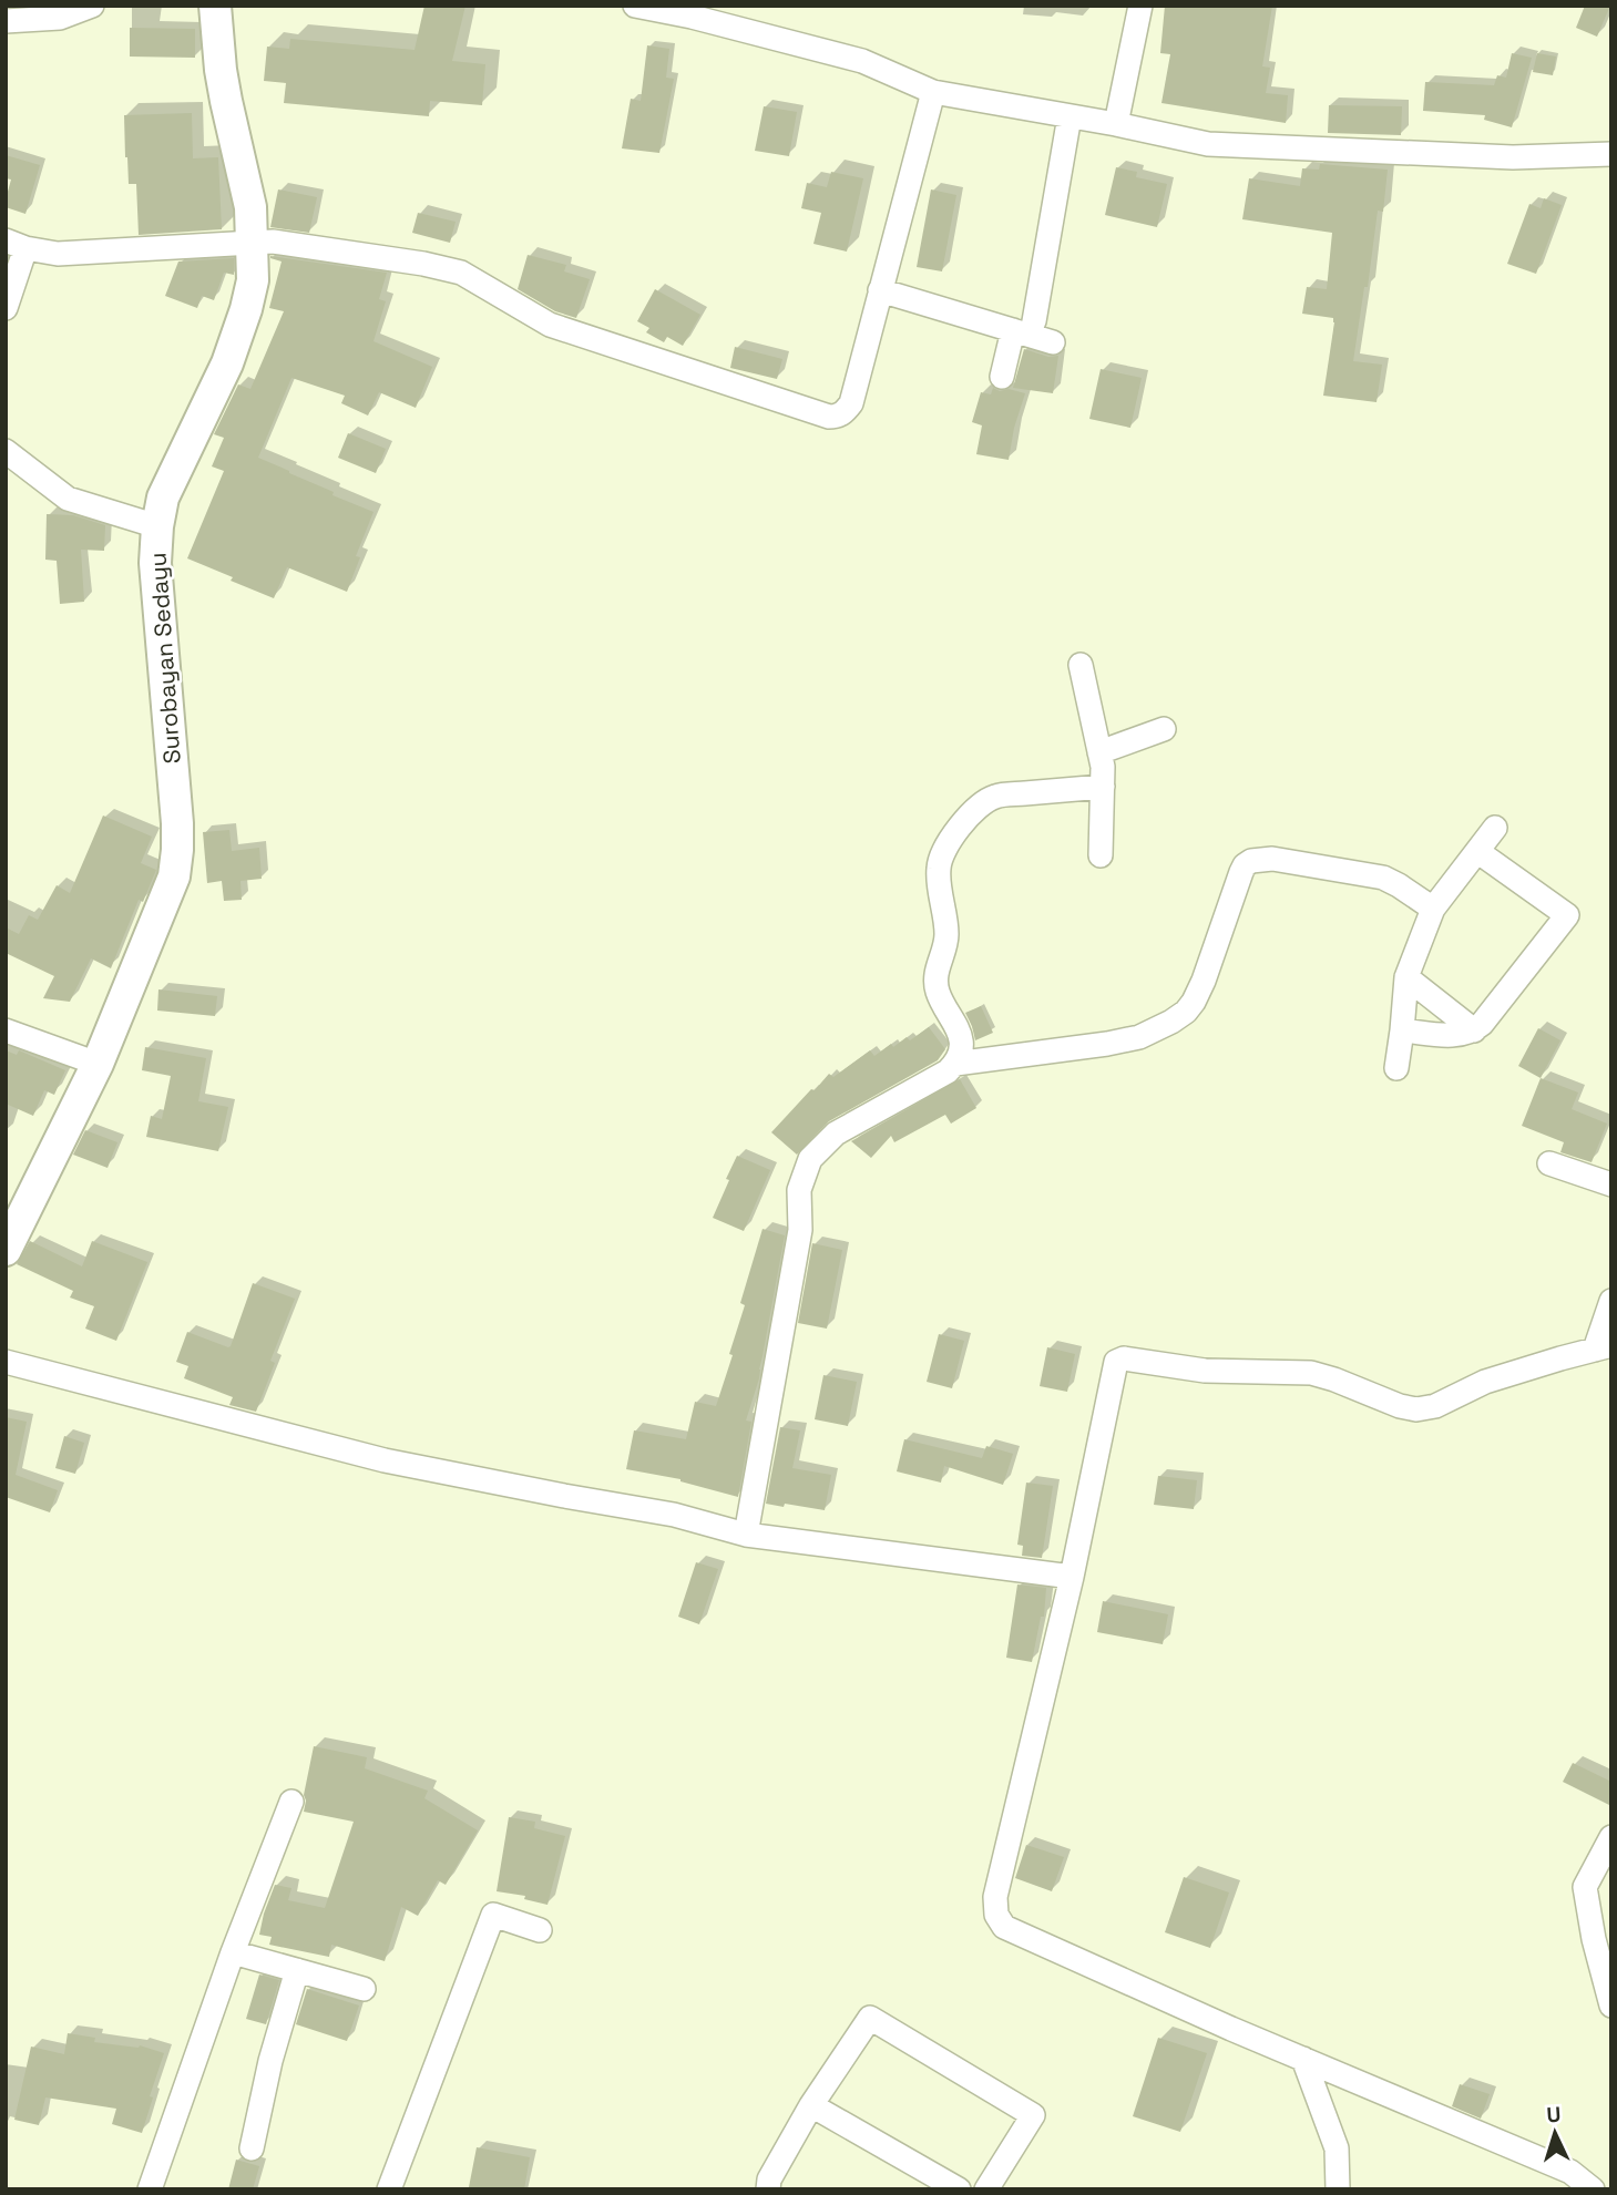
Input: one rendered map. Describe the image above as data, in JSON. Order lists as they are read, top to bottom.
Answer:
{
  "streets": {
    "main road": ["Surobayan Sedayu"]
  },
  "north": "top"
}
